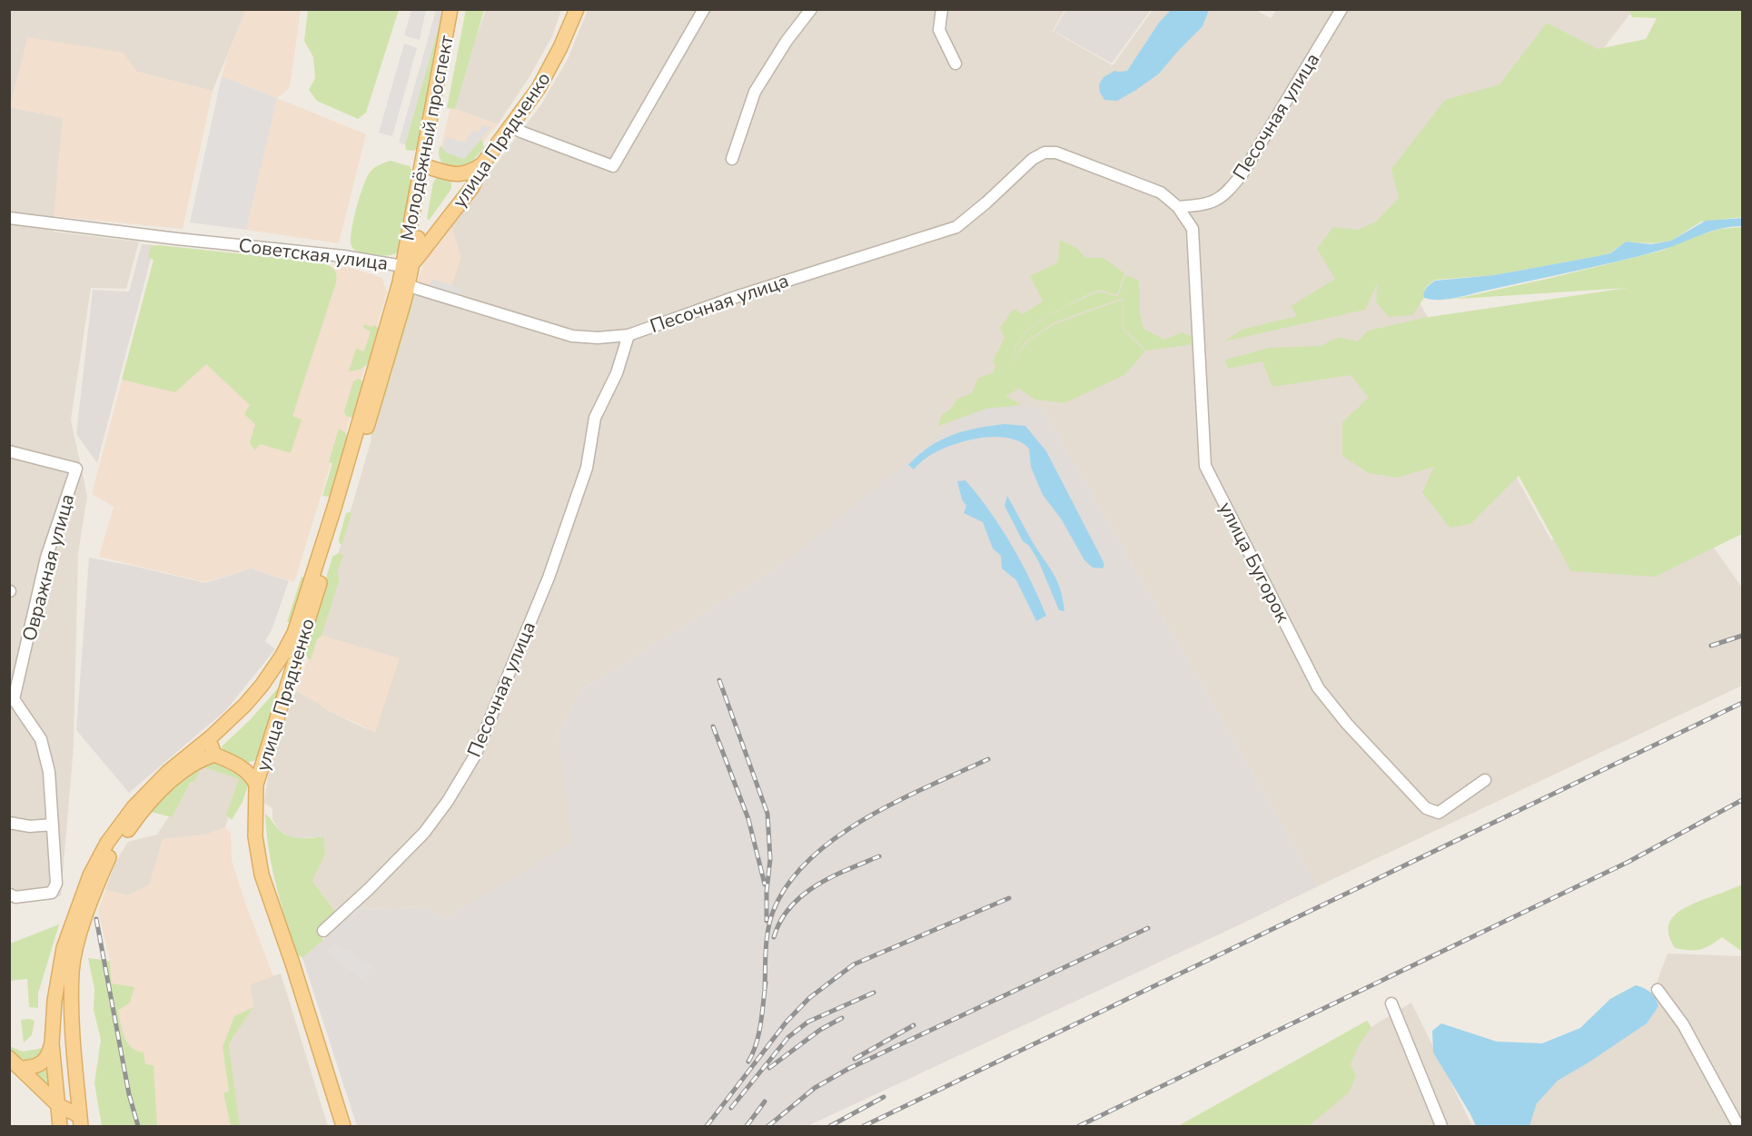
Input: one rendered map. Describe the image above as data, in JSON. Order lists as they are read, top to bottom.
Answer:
{
  "streets": {
    "main road": ["Молодёжный проспект", "улица Прядченко"],
    "street": [
      "Песочная улица",
      "Советская улица",
      "улица Бугорок",
      "Овражная улица"
    ]
  },
  "crossings": [
    ["Песочная улица", "Советская улица"],
    ["Песочная улица", "улица Бугорок"],
    ["Молодёжный проспект", "улица Прядченко"],
    ["Молодёжный проспект", "Советская улица"],
    ["улица Прядченко", "Советская улица"]
  ]
}
